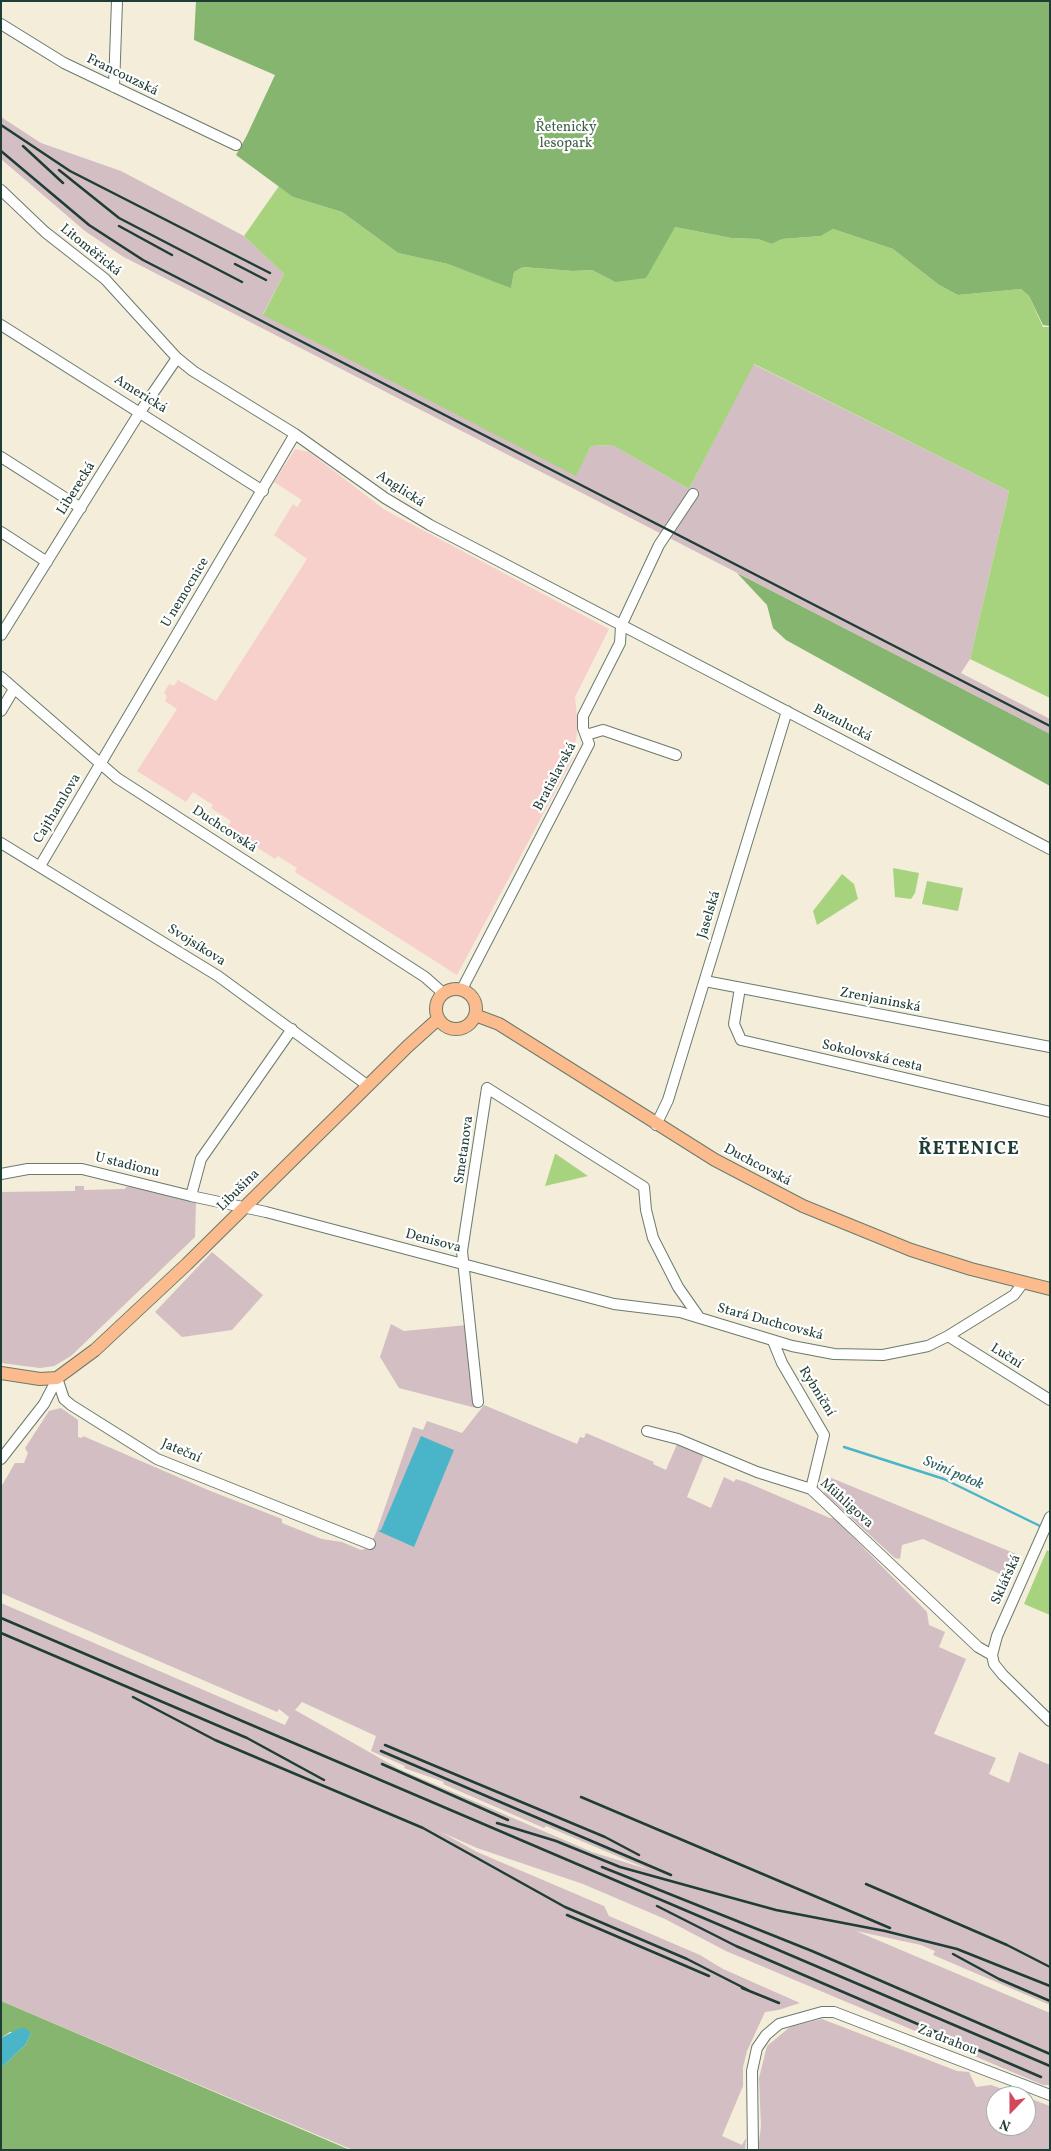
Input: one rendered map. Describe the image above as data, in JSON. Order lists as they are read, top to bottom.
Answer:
{
  "streets": {
    "main road": ["Duchcovská", "Libušina"],
    "street": [
      "Francouzská",
      "Litoměřická",
      "Americká",
      "Liberecká",
      "Anglická",
      "U nemocnice",
      "Buzulucká",
      "Bratislavská",
      "Cajthamlova",
      "Jaselská",
      "Svojsíkova",
      "Zrenjaninská",
      "Sokolovská cesta",
      "Smetanova",
      "U stadionu",
      "Denisova",
      "Stará Duchcovská",
      "Luční",
      "Rybniční",
      "Jateční",
      "Mühligova",
      "Sklářská",
      "Za drahou"
    ]
  },
  "crossings": [
    ["Litoměřická", "Liberecká"],
    ["Litoměřická", "Anglická"],
    ["Americká", "Liberecká"],
    ["Americká", "U nemocnice"],
    ["Liberecká", "Anglická"],
    ["Anglická", "U nemocnice"],
    ["Anglická", "Buzulucká"],
    ["Anglická", "Bratislavská"],
    ["U nemocnice", "Cajthamlova"],
    ["U nemocnice", "Duchcovská"],
    ["Buzulucká", "Bratislavská"],
    ["Buzulucká", "Jaselská"],
    ["Bratislavská", "Duchcovská"],
    ["Bratislavská", "Libušina"],
    ["Cajthamlova", "Duchcovská"],
    ["Cajthamlova", "Svojsíkova"],
    ["Duchcovská", "Jaselská"],
    ["Duchcovská", "Libušina"],
    ["Duchcovská", "Stará Duchcovská"],
    ["Jaselská", "Zrenjaninská"],
    ["Svojsíkova", "Libušina"],
    ["Zrenjaninská", "Sokolovská cesta"],
    ["Smetanova", "Denisova"],
    ["Smetanova", "Stará Duchcovská"],
    ["U stadionu", "Libušina"],
    ["U stadionu", "Denisova"],
    ["Libušina", "Denisova"],
    ["Libušina", "Jateční"],
    ["Denisova", "Stará Duchcovská"],
    ["Stará Duchcovská", "Luční"],
    ["Stará Duchcovská", "Rybniční"],
    ["Rybniční", "Mühligova"],
    ["Mühligova", "Sklářská"]
  ],
  "districts": ["ŘETENICE"],
  "water": ["Sviní potok"],
  "parks": ["Řetenický lesopark"],
  "north": "bottom"
}
